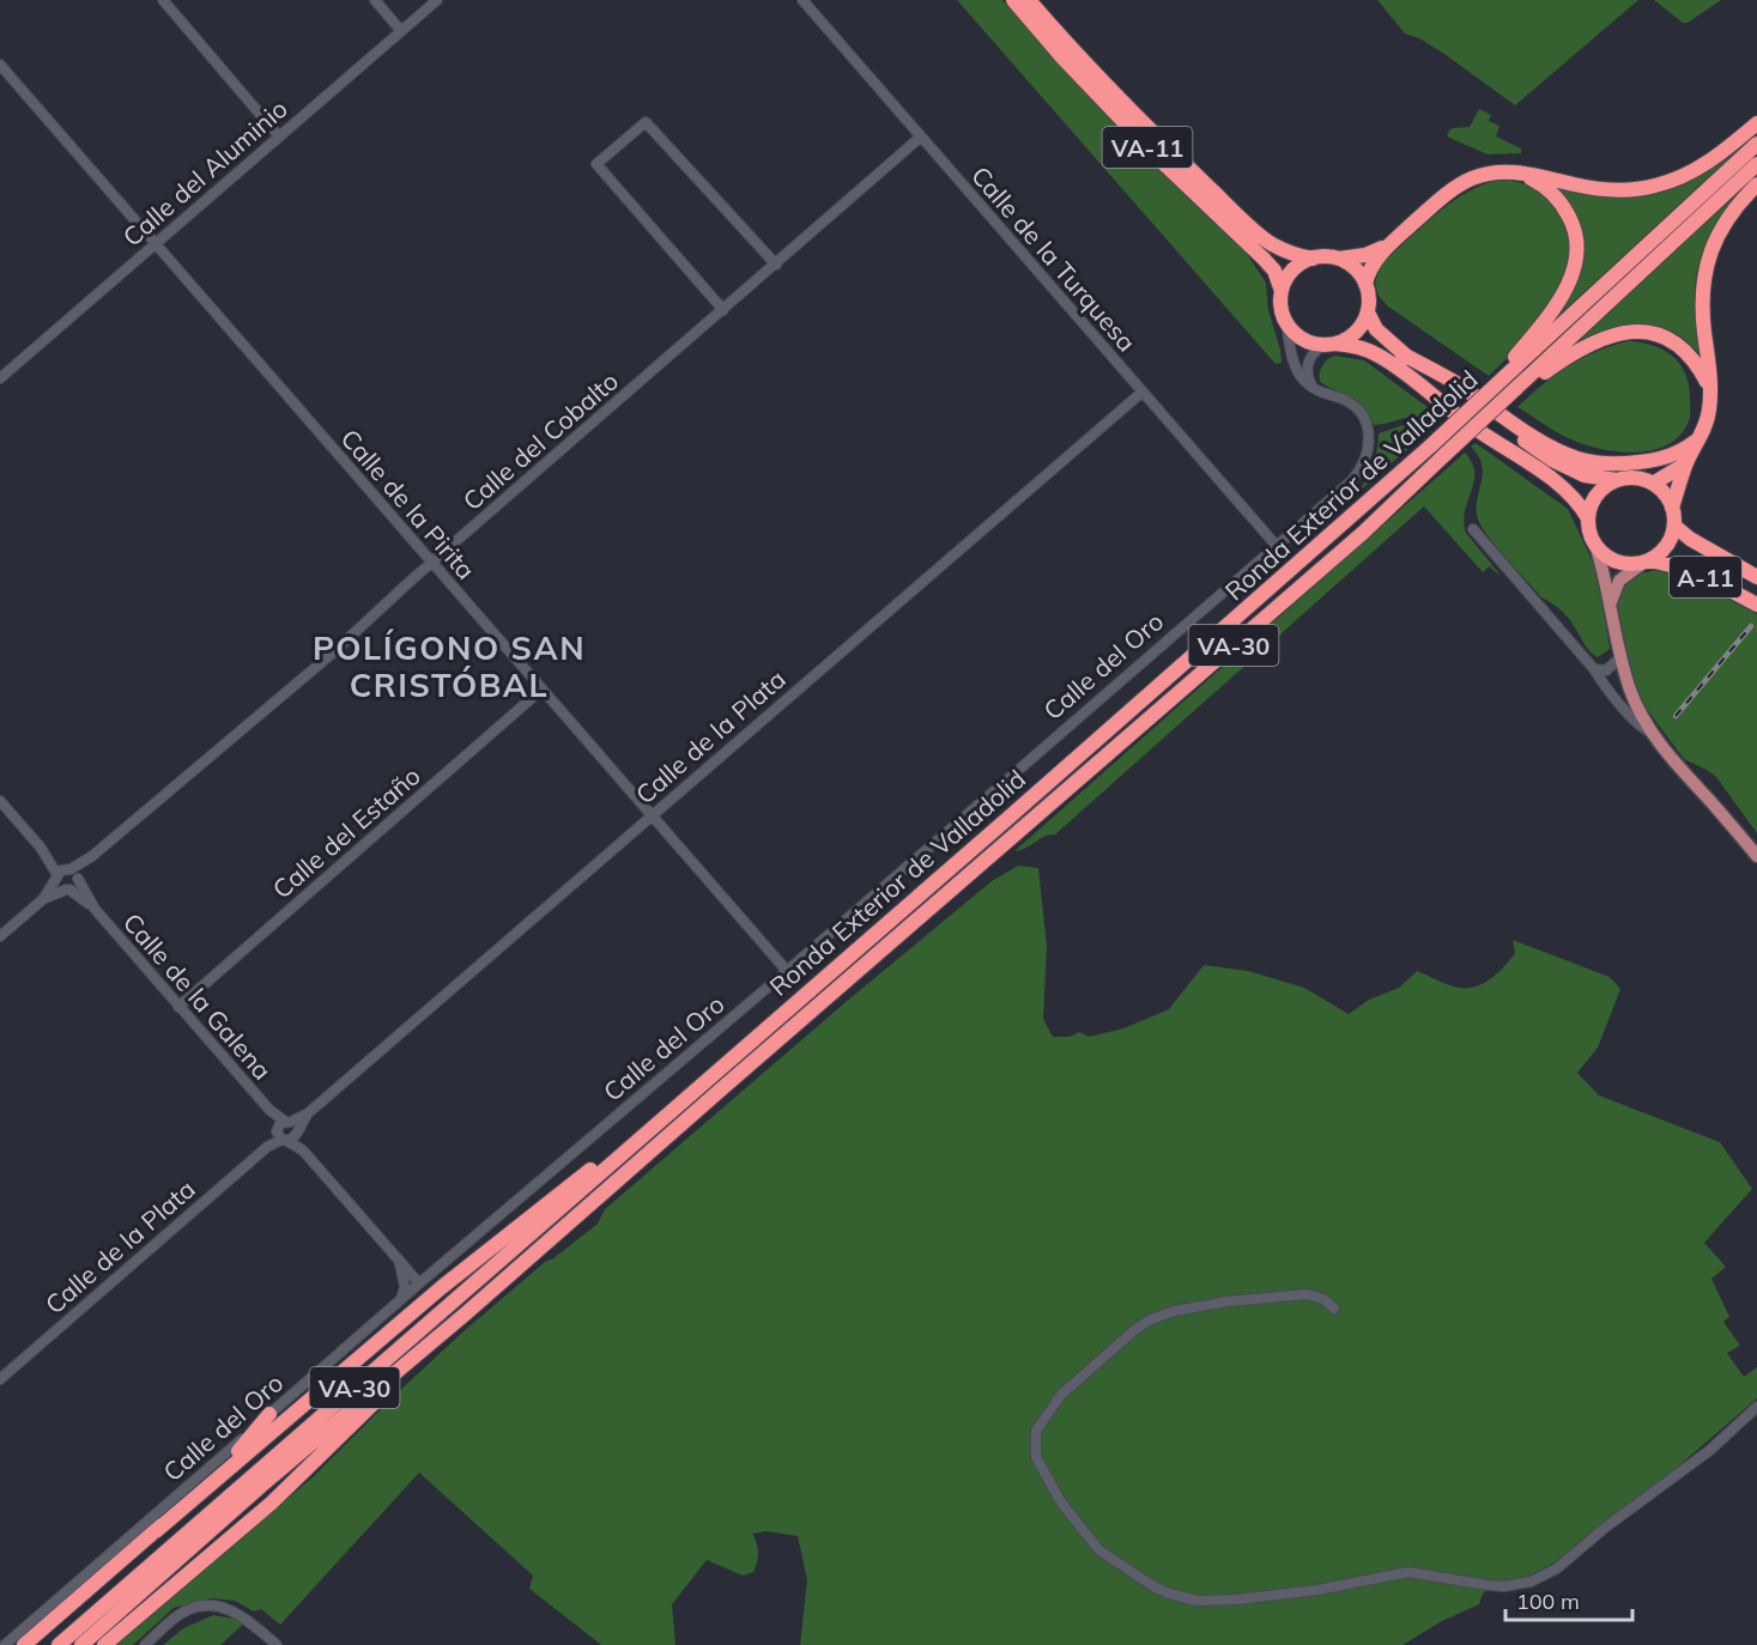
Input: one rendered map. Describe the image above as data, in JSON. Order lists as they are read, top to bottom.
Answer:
{
  "streets": {
    "highway": [
      "VA-11",
      "Ronda Exterior de Valladolid",
      "A-11",
      "VA-30"
    ],
    "street": [
      "Calle del Aluminio",
      "Calle de la Turquesa",
      "Calle del Cobalto",
      "Calle de la Pirita",
      "Calle del Oro",
      "Calle de la Plata",
      "Calle del Estaño",
      "Calle de la Galena"
    ]
  },
  "crossings": [
    ["Calle del Aluminio", "Calle de la Pirita"],
    ["Calle de la Turquesa", "Calle del Cobalto"],
    ["Calle de la Turquesa", "Calle del Oro"],
    ["Calle de la Turquesa", "Calle de la Plata"],
    ["Calle del Cobalto", "Calle de la Pirita"],
    ["Calle del Cobalto", "Calle de la Galena"],
    ["Calle de la Pirita", "Calle del Oro"],
    ["Calle de la Pirita", "Calle de la Plata"],
    ["Calle de la Pirita", "Calle del Estaño"],
    ["Calle de la Plata", "Calle de la Galena"],
    ["Calle del Estaño", "Calle de la Galena"]
  ],
  "districts": ["POLÍGONO SAN CRISTÓBAL"],
  "scale_bar": "100 m"
}
